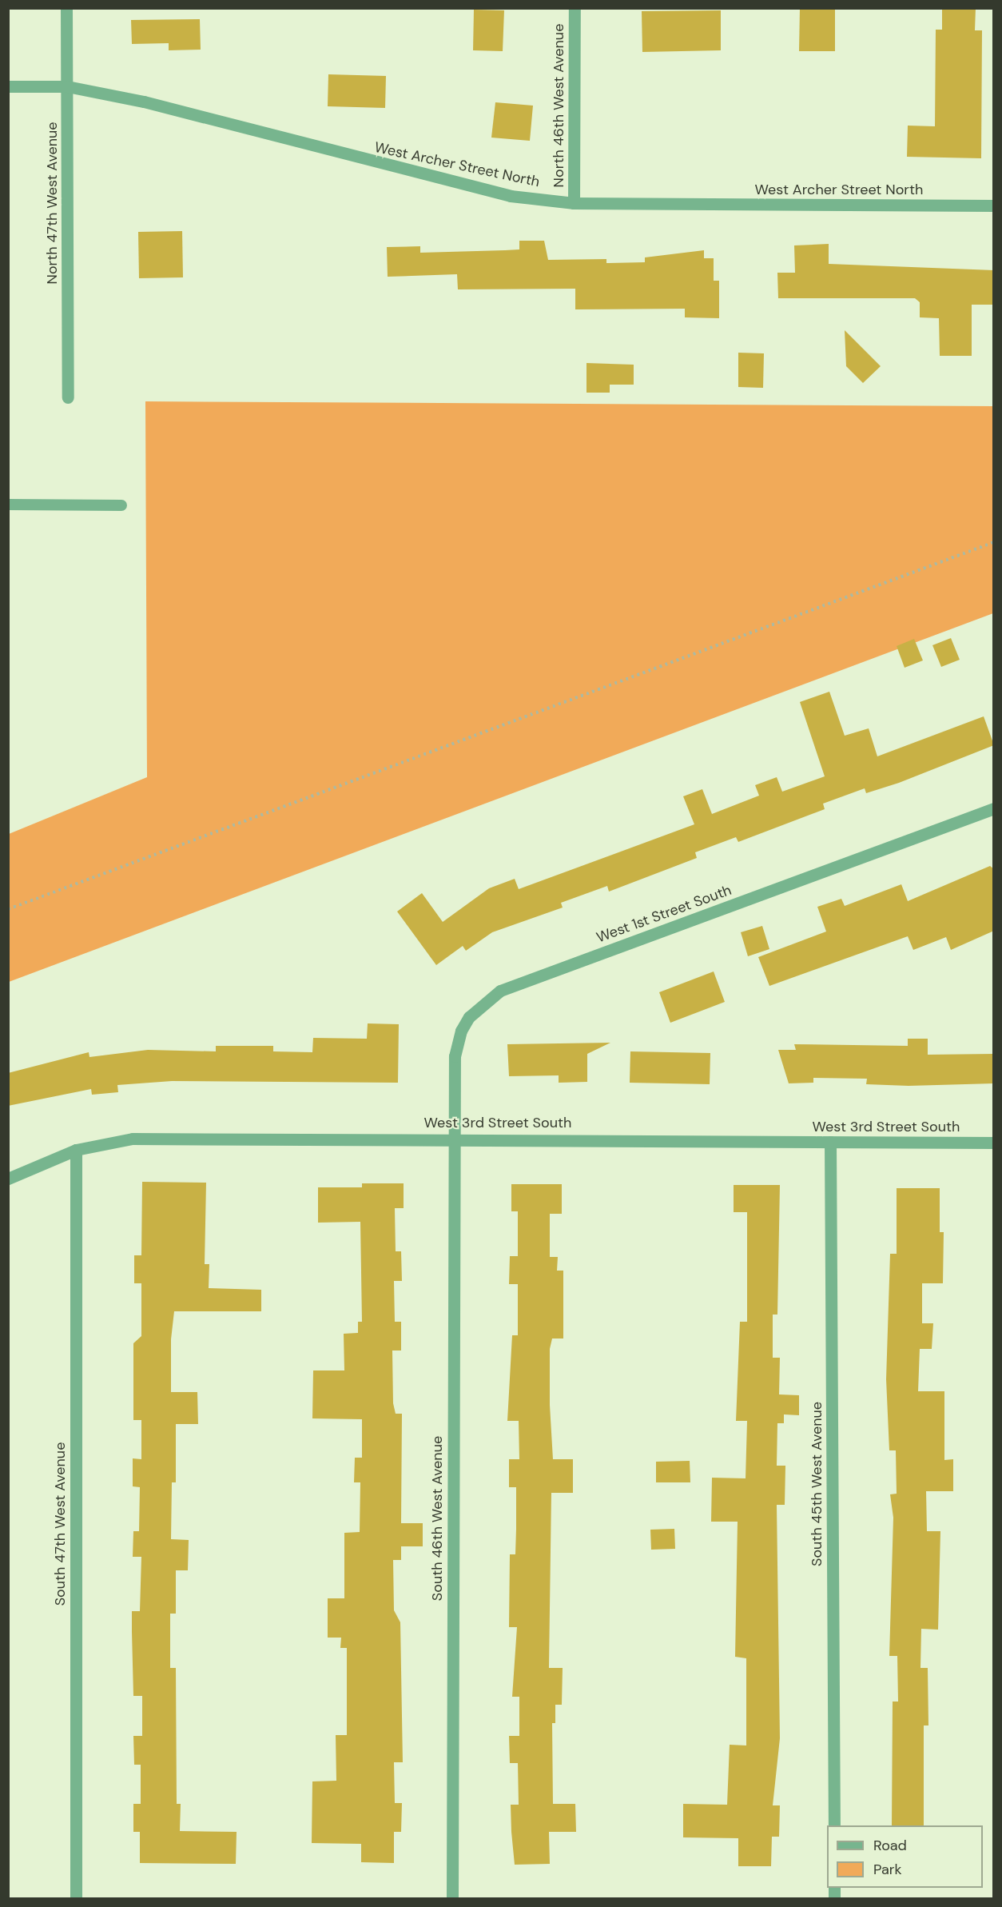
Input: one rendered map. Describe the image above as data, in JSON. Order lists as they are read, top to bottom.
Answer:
{
  "streets": {
    "street": [
      "North 46th West Avenue",
      "West Archer Street North",
      "North 47th West Avenue",
      "West 1st Street South",
      "West 3rd Street South",
      "South 45th West Avenue",
      "South 46th West Avenue",
      "South 47th West Avenue"
    ]
  },
  "crossings": [
    ["North 46th West Avenue", "West Archer Street North"],
    ["West Archer Street North", "North 47th West Avenue"],
    ["West 1st Street South", "West 3rd Street South"],
    ["West 1st Street South", "South 46th West Avenue"],
    ["West 3rd Street South", "South 45th West Avenue"],
    ["West 3rd Street South", "South 46th West Avenue"],
    ["West 3rd Street South", "South 47th West Avenue"]
  ],
  "legend": ["Road", "Park"]
}
